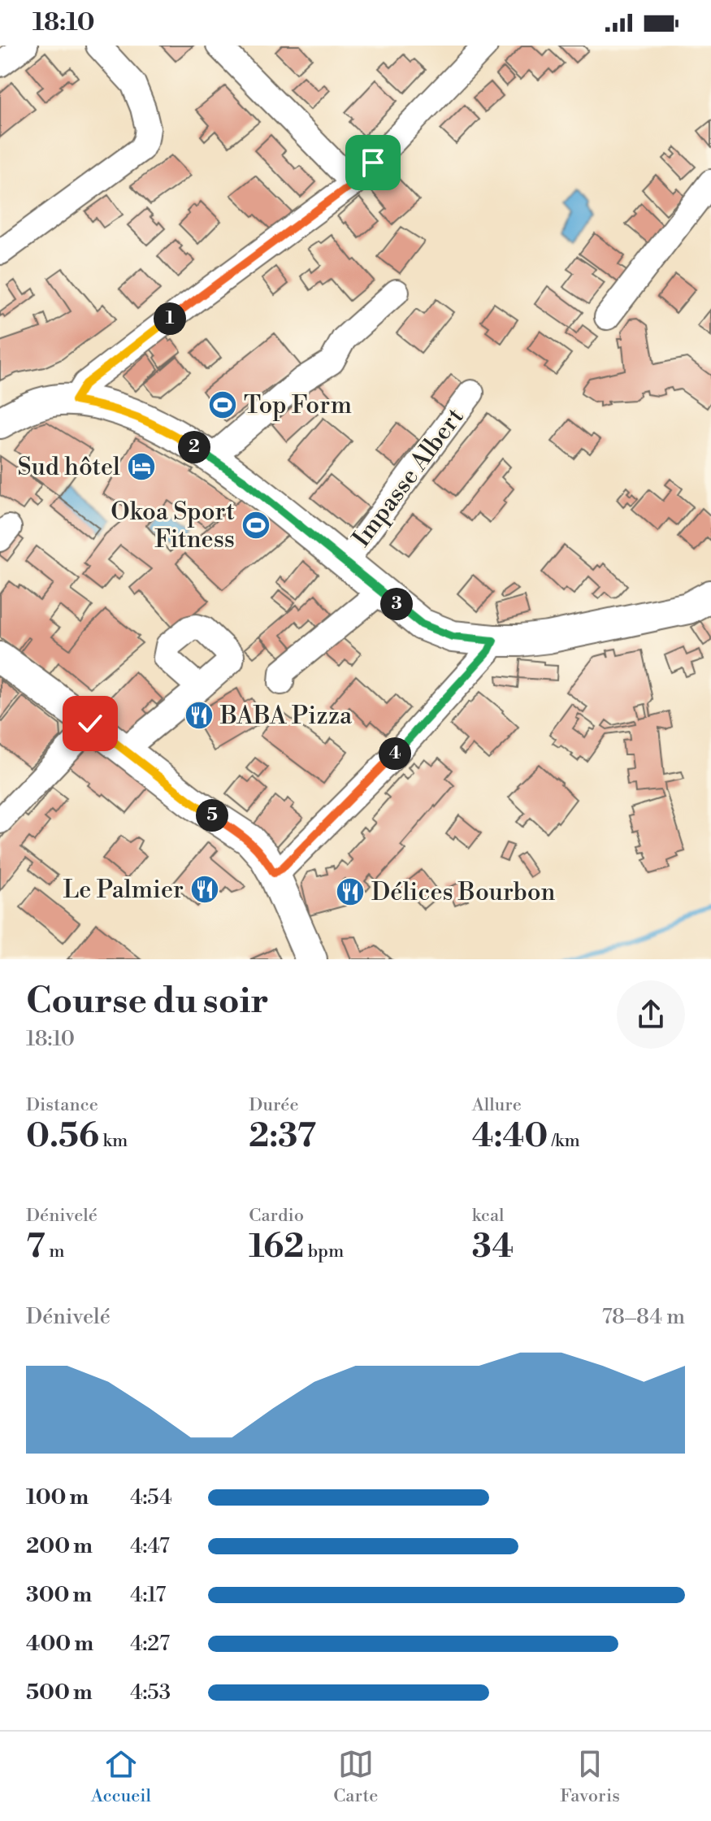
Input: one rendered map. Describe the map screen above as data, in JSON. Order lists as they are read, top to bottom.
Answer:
{
  "streets": {
    "street": ["Impasse Albert"]
  },
  "places": {
    "sports": ["Top Form", "Okoa Sport Fitness"],
    "hotel": ["Sud hôtel"],
    "restaurant": ["BABA Pizza", "Le Palmier", "Délices Bourbon"]
  },
  "page": {
    "status": "18:10",
    "pins": [
      "1",
      "2",
      "3",
      "4",
      "5"
    ],
    "heading": ["Course du soir", "18:10"],
    "stats": [
      ["Distance", "0.56 km"],
      ["Durée", "2:37"],
      ["Allure", "4:40 /km"],
      ["Dénivelé", "7 m"],
      ["Cardio", "162 bpm"],
      ["kcal", "34"]
    ],
    "chart": ["Dénivelé", "78–84 m"],
    "list": [
      {
        "name": "100 m",
        "note": "4:54"
      },
      {
        "name": "200 m",
        "note": "4:47"
      },
      {
        "name": "300 m",
        "note": "4:17"
      },
      {
        "name": "400 m",
        "note": "4:27"
      },
      {
        "name": "500 m",
        "note": "4:53"
      }
    ],
    "tabs": ["Accueil", "Carte", "Favoris"]
  }
}
